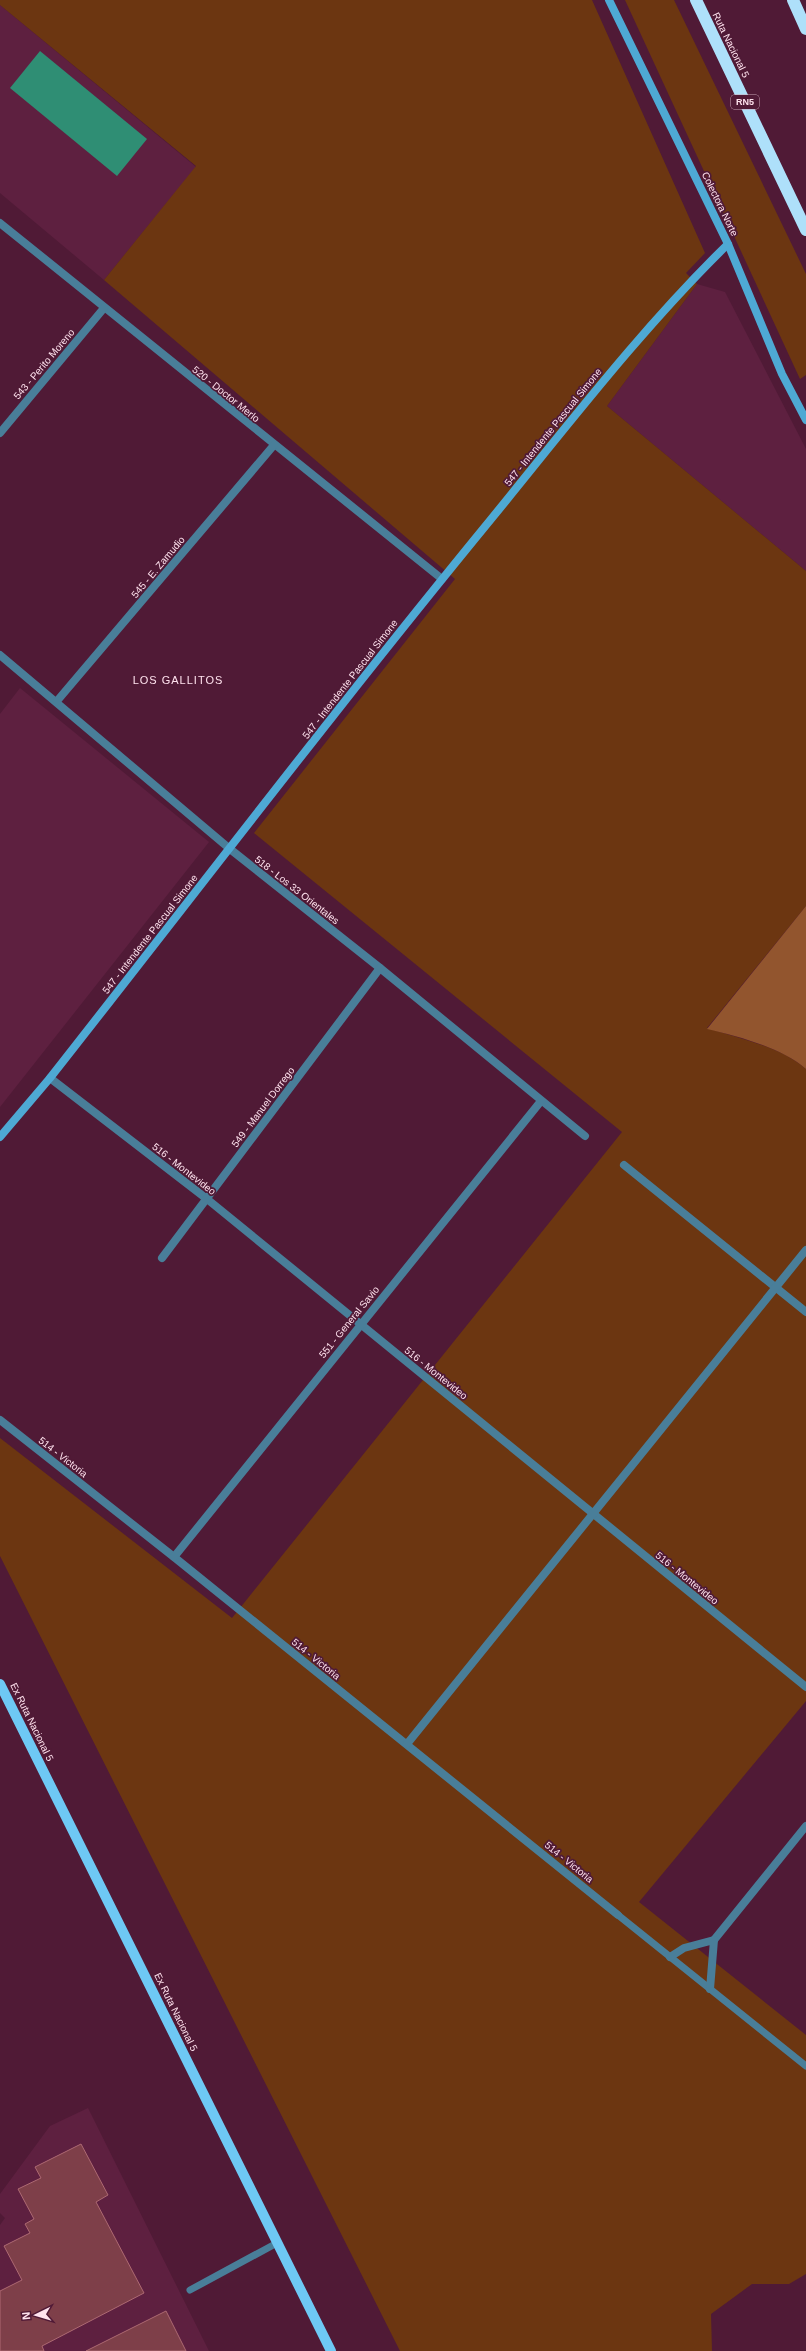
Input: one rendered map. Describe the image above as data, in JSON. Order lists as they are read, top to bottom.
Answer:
{
  "streets": {
    "highway": ["Ruta Nacional 5", "RN5"],
    "main road": ["Ex Ruta Nacional 5"],
    "street": [
      "Colectora Norte",
      "543 - Perito Moreno",
      "520 - Doctor Merlo",
      "547 - Intendente Pascual Simone",
      "545 - E. Zamudio",
      "518 - Los 33 Orientales",
      "549 - Manuel Dorrego",
      "516 - Montevideo",
      "551 - General Savio",
      "514 - Victoria"
    ]
  },
  "crossings": [
    ["Colectora Norte", "547 - Intendente Pascual Simone"],
    ["543 - Perito Moreno", "520 - Doctor Merlo"],
    ["520 - Doctor Merlo", "547 - Intendente Pascual Simone"],
    ["520 - Doctor Merlo", "545 - E. Zamudio"],
    ["547 - Intendente Pascual Simone", "518 - Los 33 Orientales"],
    ["547 - Intendente Pascual Simone", "516 - Montevideo"],
    ["545 - E. Zamudio", "518 - Los 33 Orientales"],
    ["518 - Los 33 Orientales", "549 - Manuel Dorrego"],
    ["518 - Los 33 Orientales", "551 - General Savio"],
    ["549 - Manuel Dorrego", "516 - Montevideo"],
    ["516 - Montevideo", "551 - General Savio"],
    ["551 - General Savio", "514 - Victoria"]
  ],
  "districts": ["LOS GALLITOS"],
  "north": "left"
}
